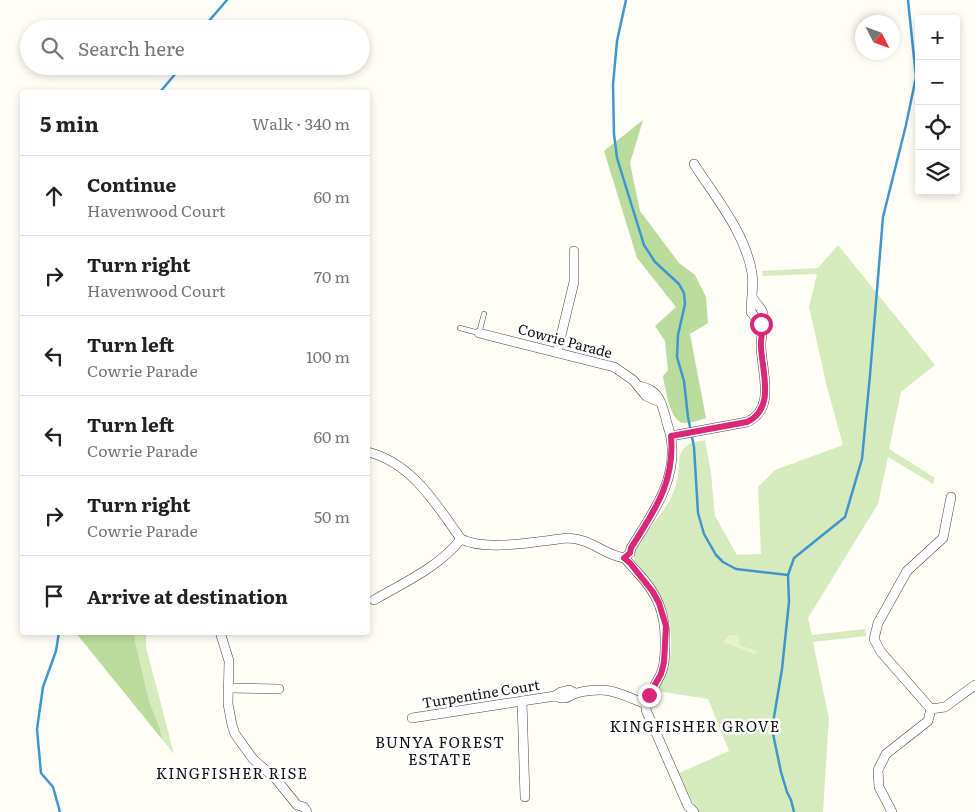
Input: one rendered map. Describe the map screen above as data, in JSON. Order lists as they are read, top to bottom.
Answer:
{
  "streets": {
    "street": ["Cowrie Parade", "Turpentine Court"]
  },
  "districts": ["KINGFISHER GROVE", "BUNYA FOREST ESTATE", "KINGFISHER RISE"],
  "north": "bottom right",
  "page": {
    "map_buttons": ["+", "−"],
    "search": "Search here",
    "heading": ["5 min", "Walk · 340 m"],
    "list": [
      ["Continue", "Havenwood Court", "60 m"],
      ["Turn right", "Havenwood Court", "70 m"],
      ["Turn left", "Cowrie Parade", "100 m"],
      ["Turn left", "Cowrie Parade", "60 m"],
      ["Turn right", "Cowrie Parade", "50 m"],
      "Arrive at destination"
    ]
  }
}
